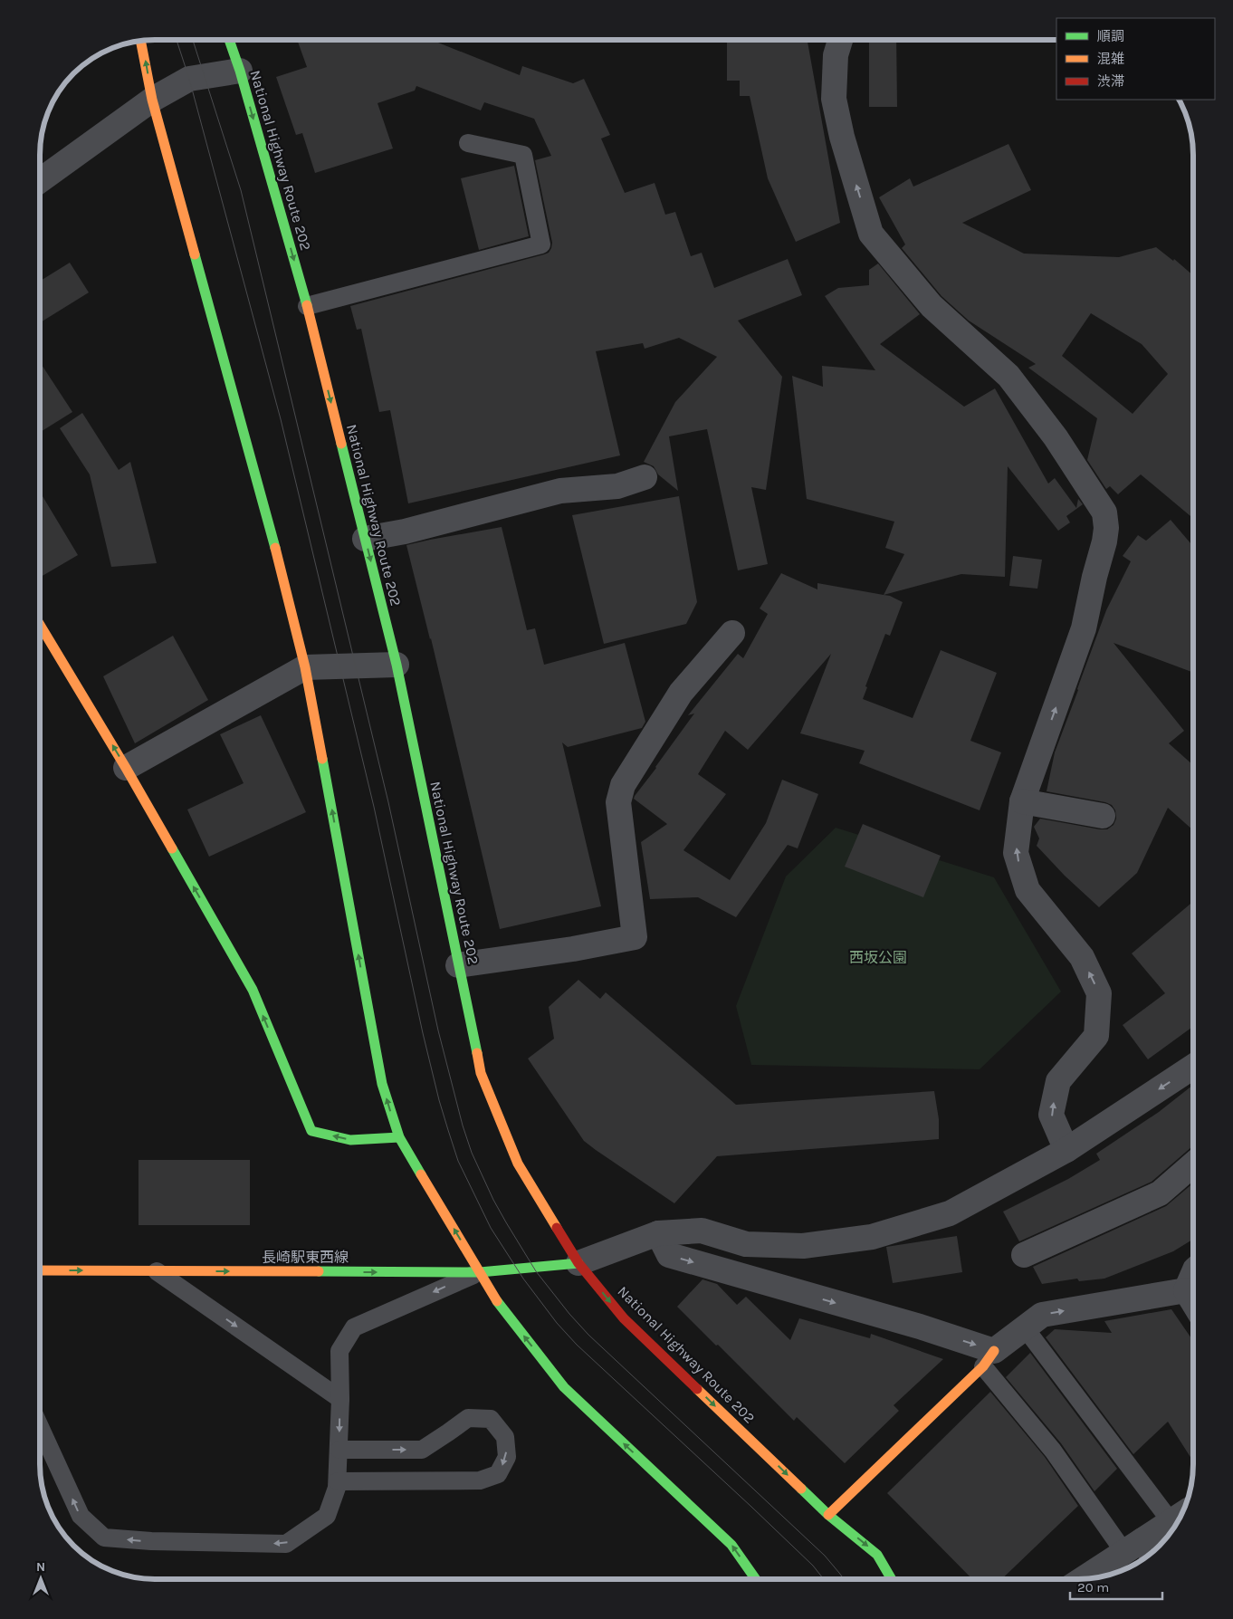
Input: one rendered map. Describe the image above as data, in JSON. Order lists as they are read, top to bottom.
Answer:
{
  "streets": {
    "main road": ["National Highway Route 202", "長崎駅東西線"]
  },
  "crossings": [
    ["National Highway Route 202", "長崎駅東西線"]
  ],
  "one_way": ["長崎駅東西線"],
  "parks": ["西坂公園"],
  "legend": ["順調", "混雑", "渋滞"],
  "scale_bar": "20 m",
  "north": "top"
}
